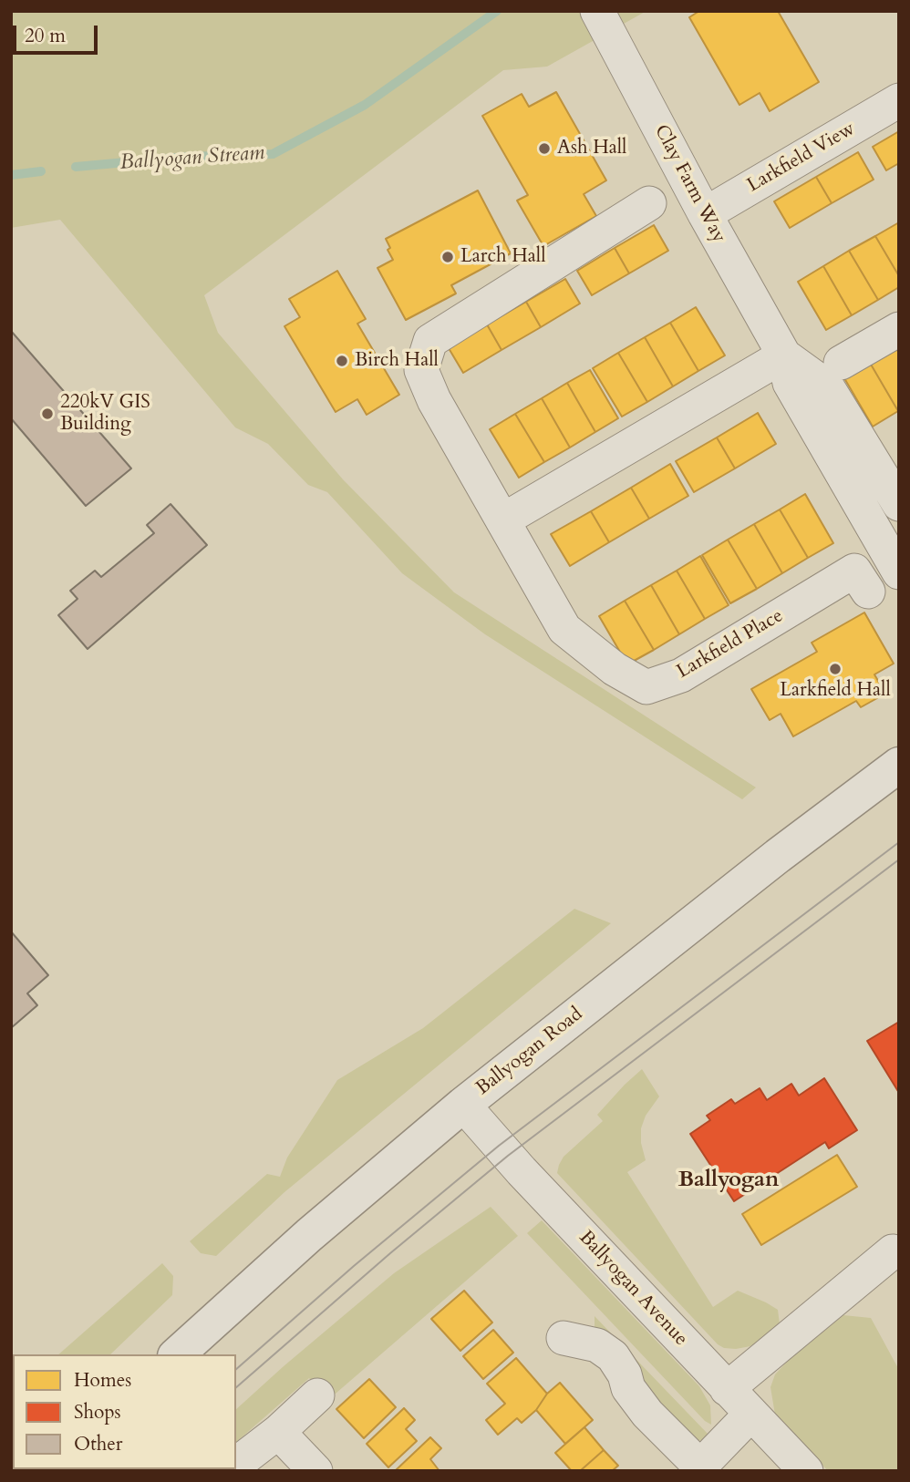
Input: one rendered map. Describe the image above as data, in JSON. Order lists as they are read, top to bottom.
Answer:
{
  "streets": {
    "street": [
      "Larkfield View",
      "Clay Farm Way",
      "Larkfield Place",
      "Ballyogan Road",
      "Ballyogan Avenue"
    ]
  },
  "crossings": [
    ["Larkfield View", "Clay Farm Way"],
    ["Ballyogan Road", "Ballyogan Avenue"]
  ],
  "districts": ["Ballyogan"],
  "water": ["Ballyogan Stream"],
  "places": [
    "Ash Hall",
    "Larch Hall",
    "Birch Hall",
    "220kV GIS Building",
    "Larkfield Hall"
  ],
  "legend": ["Homes", "Shops", "Other"],
  "scale_bar": "20 m"
}
